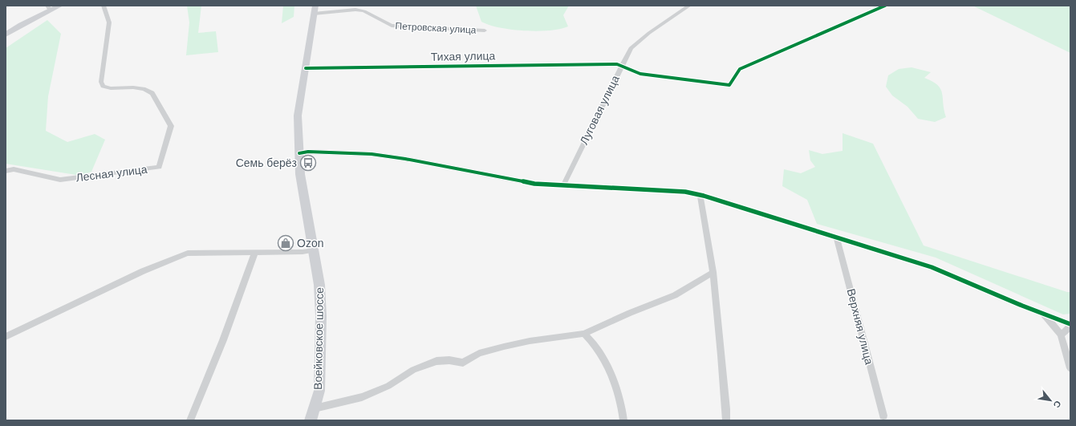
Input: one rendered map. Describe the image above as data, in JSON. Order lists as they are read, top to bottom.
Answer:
{
  "streets": {
    "street": [
      "Петровская улица",
      "Тихая улица",
      "Луговая улица",
      "Лесная улица",
      "Верхняя улица",
      "Воейковское шоссе"
    ]
  },
  "crossings": [
    ["Петровская улица", "Воейковское шоссе"],
    ["Тихая улица", "Луговая улица"],
    ["Тихая улица", "Воейковское шоссе"]
  ],
  "places": {
    "bus stop": ["Семь берёз"],
    "shop": ["Ozon"]
  },
  "north": "bottom right"
}
